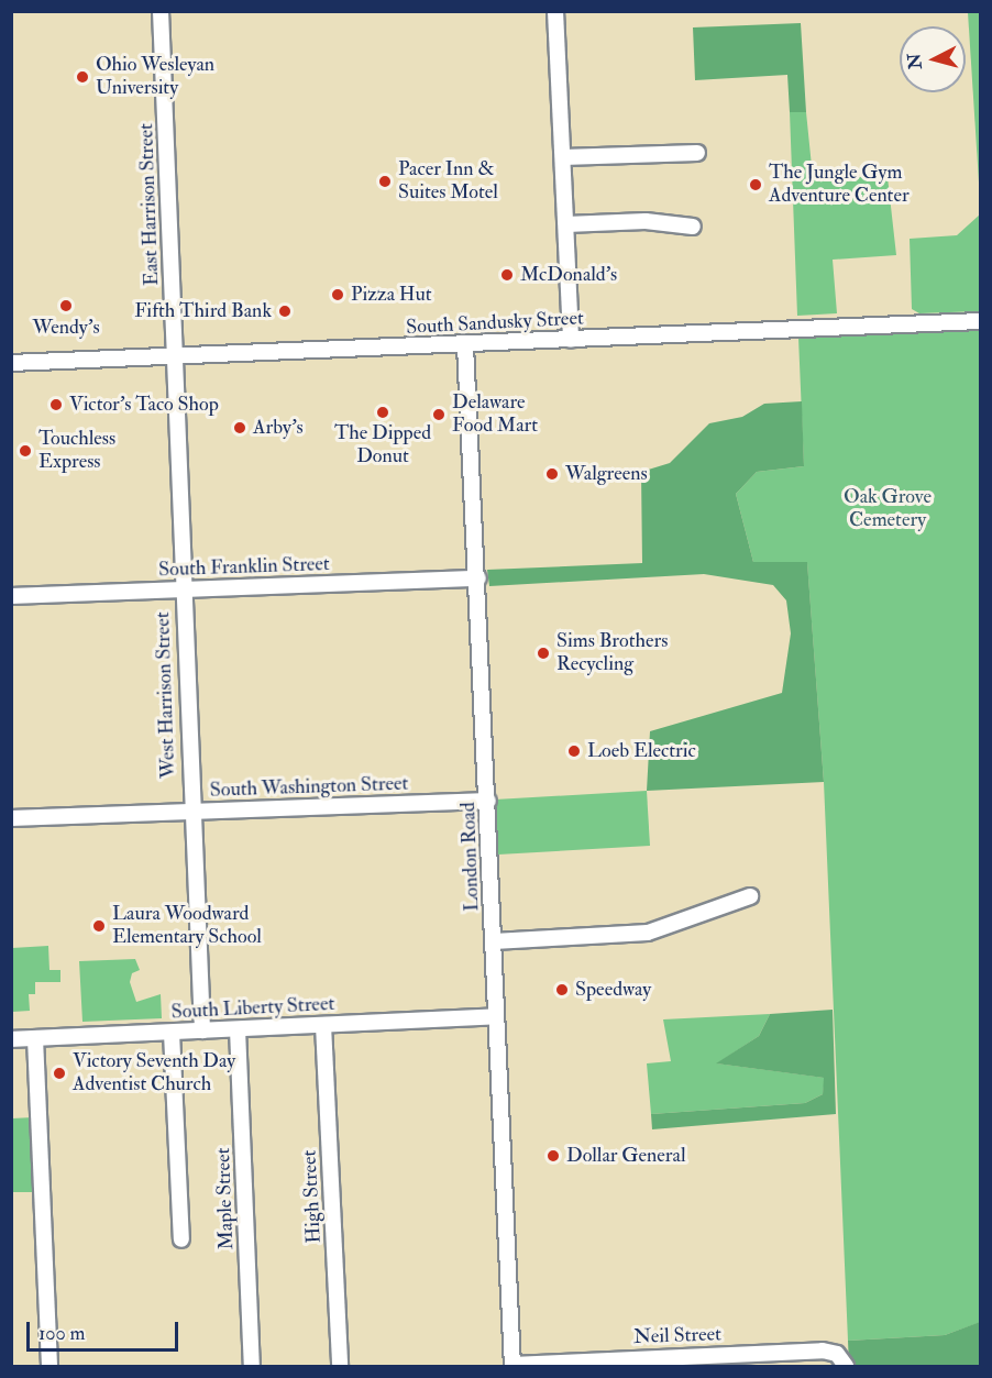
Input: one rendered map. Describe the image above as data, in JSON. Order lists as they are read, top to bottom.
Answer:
{
  "streets": {
    "street": [
      "East Harrison Street",
      "South Sandusky Street",
      "South Franklin Street",
      "West Harrison Street",
      "South Washington Street",
      "London Road",
      "South Liberty Street",
      "High Street",
      "Maple Street",
      "Neil Street"
    ]
  },
  "crossings": [
    ["East Harrison Street", "South Sandusky Street"],
    ["East Harrison Street", "West Harrison Street"],
    ["South Sandusky Street", "West Harrison Street"],
    ["South Sandusky Street", "London Road"],
    ["South Franklin Street", "West Harrison Street"],
    ["South Franklin Street", "London Road"],
    ["West Harrison Street", "South Washington Street"],
    ["West Harrison Street", "South Liberty Street"],
    ["South Washington Street", "London Road"],
    ["London Road", "South Liberty Street"],
    ["London Road", "Neil Street"],
    ["South Liberty Street", "High Street"],
    ["South Liberty Street", "Maple Street"]
  ],
  "parks": ["Oak Grove Cemetery"],
  "places": [
    "Ohio Wesleyan University",
    "Pacer Inn & Suites Motel",
    "The Jungle Gym Adventure Center",
    "McDonald's",
    "Pizza Hut",
    "Wendy's",
    "Fifth Third Bank",
    "Victor's Taco Shop",
    "The Dipped Donut",
    "Delaware Food Mart",
    "Arby's",
    "Touchless Express",
    "Walgreens",
    "Sims Brothers Recycling",
    "Loeb Electric",
    "Laura Woodward Elementary School",
    "Speedway",
    "Victory Seventh Day Adventist Church",
    "Dollar General"
  ],
  "scale_bar": "100 m",
  "north": "left"
}
